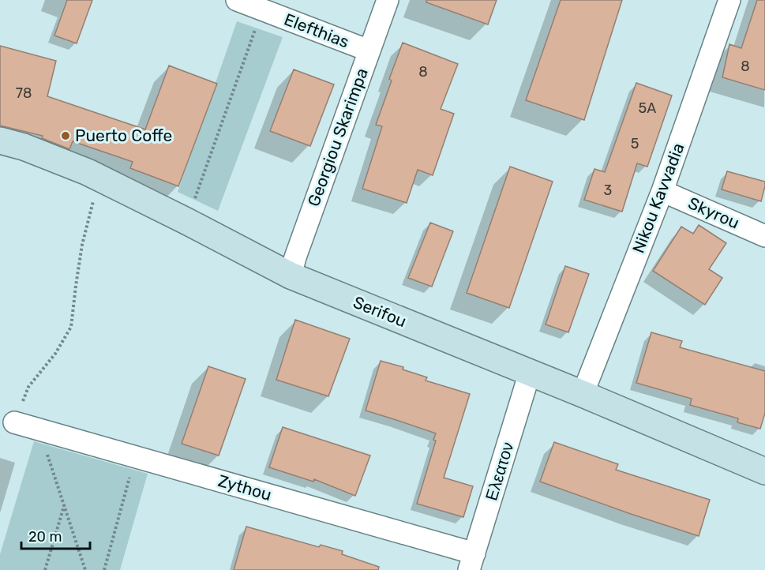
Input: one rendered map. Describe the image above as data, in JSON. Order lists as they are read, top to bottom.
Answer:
{
  "streets": {
    "street": [
      "Elefthias",
      "Georgiou Skarimpa",
      "Nikou Kavvadia",
      "Skyrou",
      "Serifou",
      "Ελεατον",
      "Zythou"
    ]
  },
  "crossings": [
    ["Elefthias", "Georgiou Skarimpa"],
    ["Georgiou Skarimpa", "Serifou"],
    ["Nikou Kavvadia", "Skyrou"],
    ["Nikou Kavvadia", "Serifou"],
    ["Serifou", "Ελεατον"],
    ["Ελεατον", "Zythou"]
  ],
  "places": ["Puerto Coffe"],
  "house_numbers": [
    "8",
    "8",
    "78",
    "5A",
    "5",
    "3"
  ],
  "scale_bar": "20 m"
}
